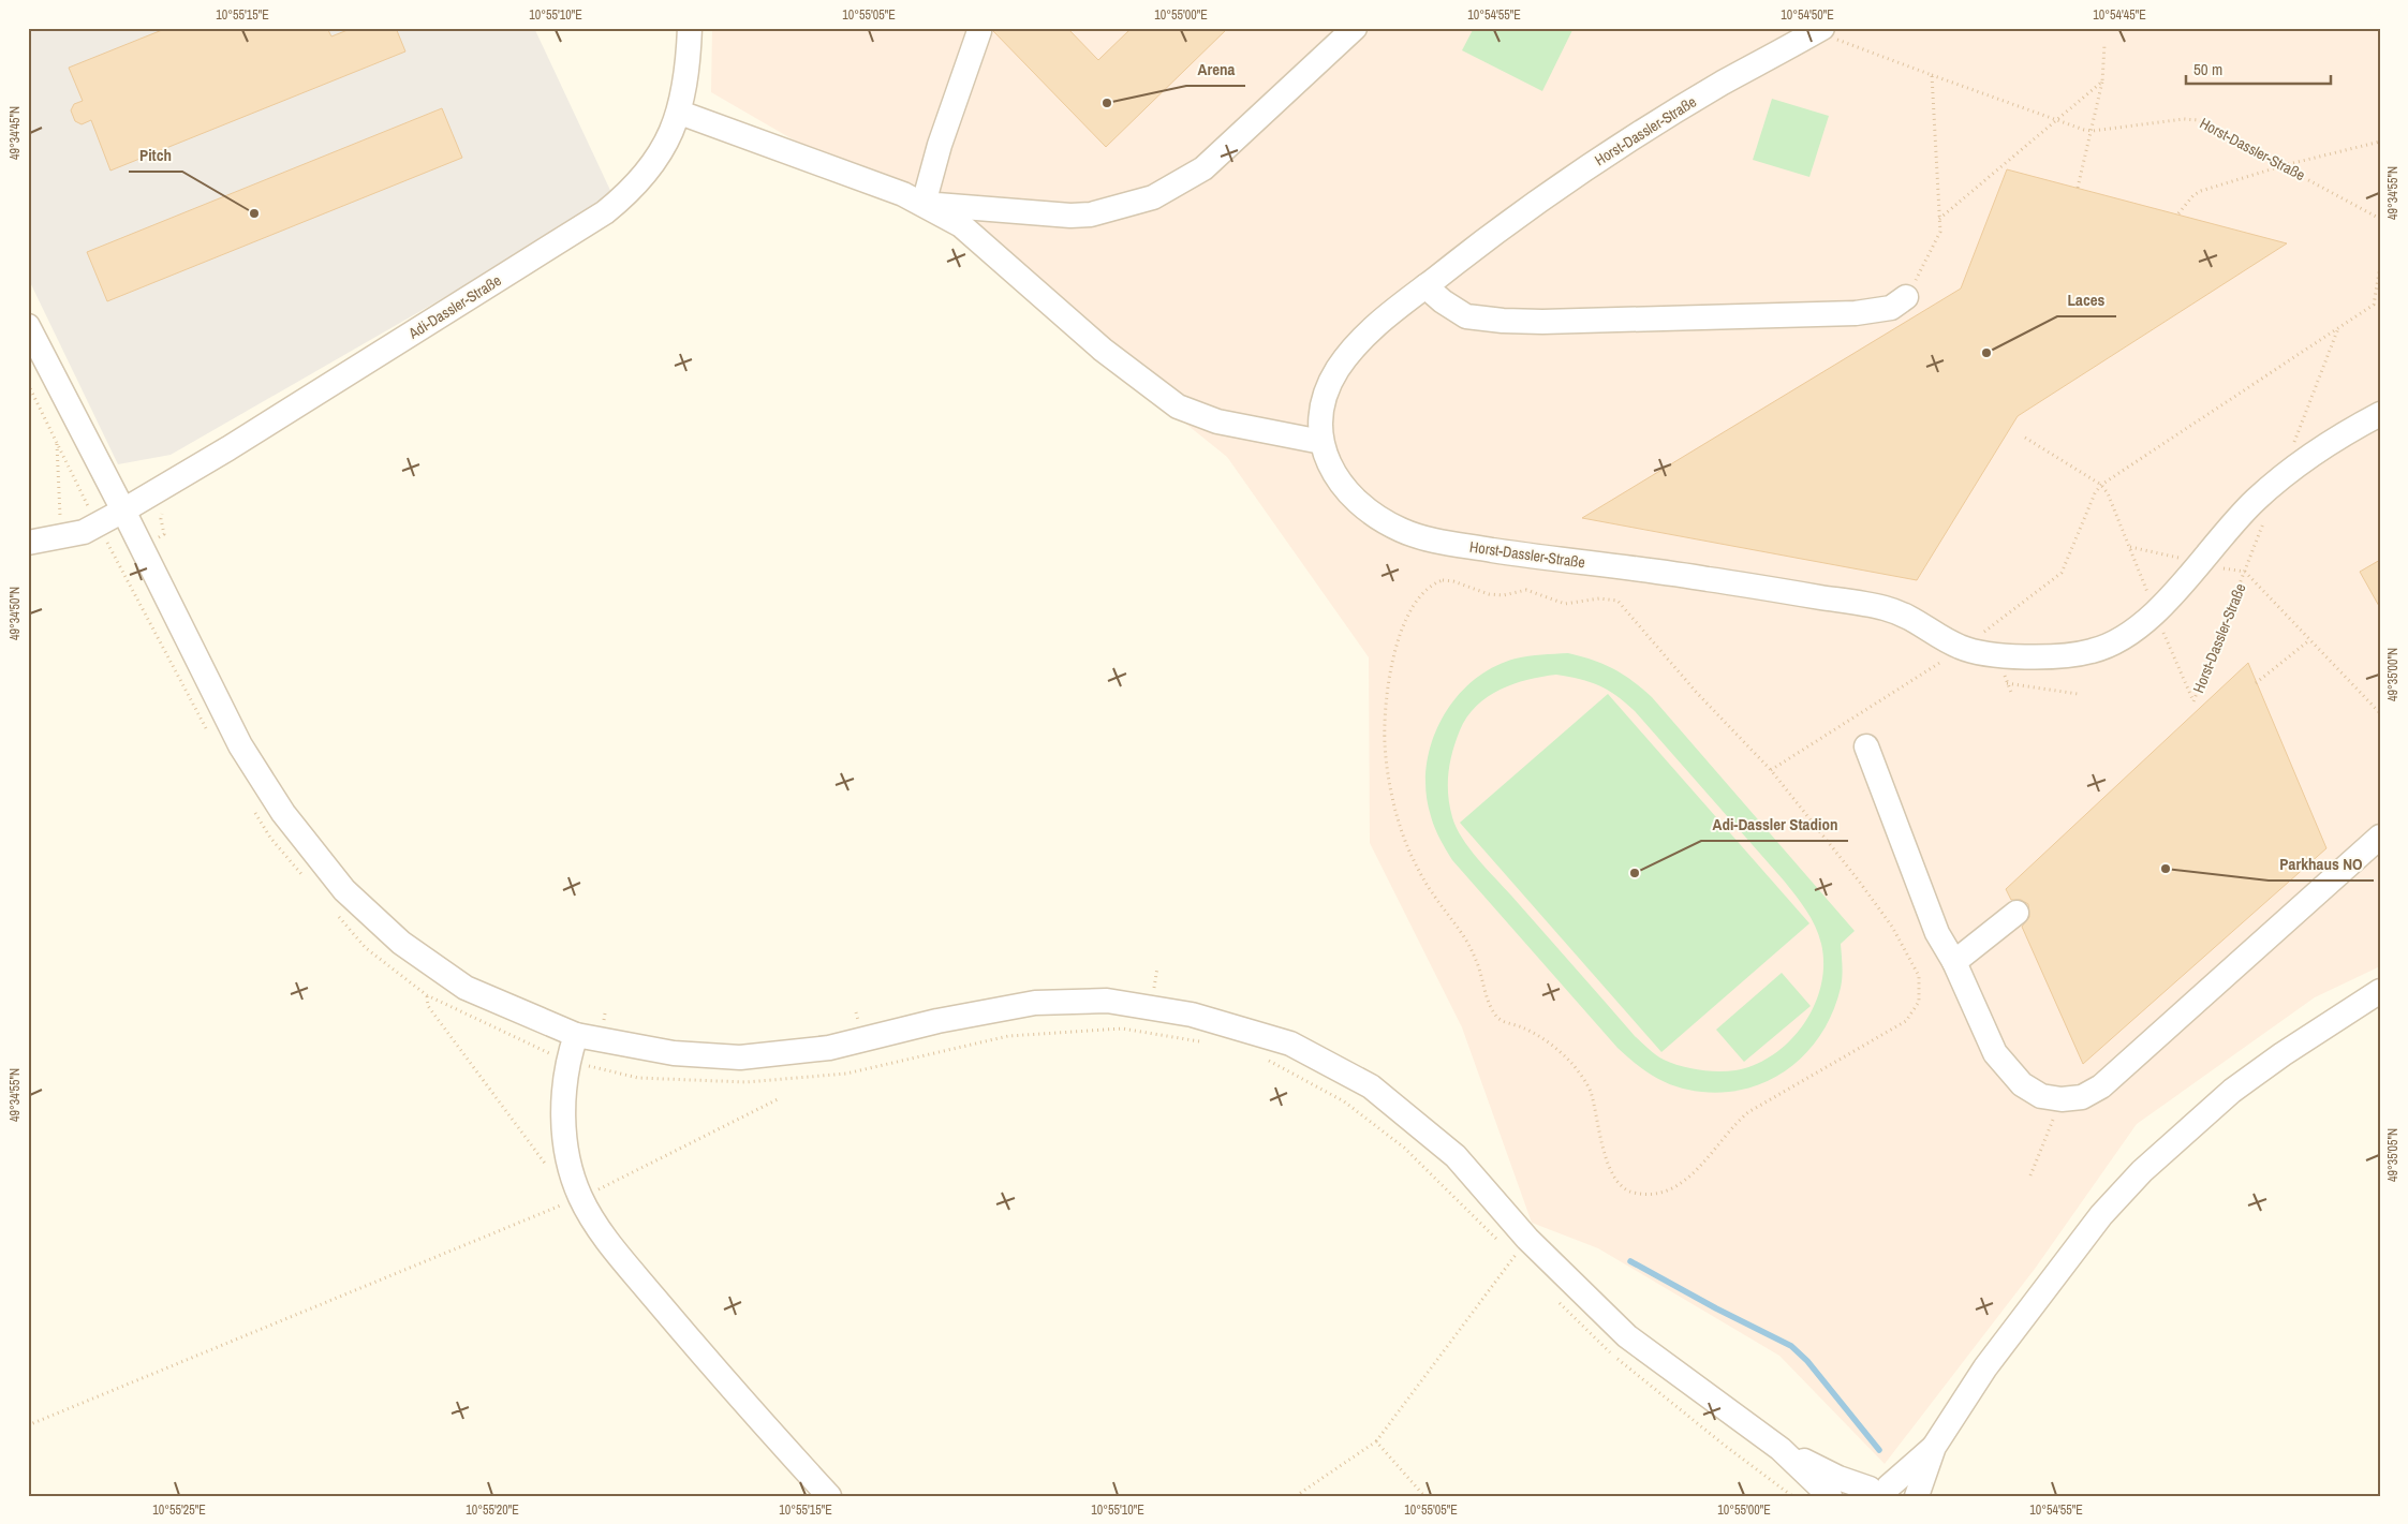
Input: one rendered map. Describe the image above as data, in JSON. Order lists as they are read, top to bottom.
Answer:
{
  "streets": {
    "street": ["Horst-Dassler-Straße", "Adi-Dassler-Straße"]
  },
  "places": [
    "Arena",
    "Pitch",
    "Laces",
    "Parkhaus NO",
    "Adi-Dassler Stadion"
  ],
  "scale_bar": "50 m",
  "coordinates": [
    "10°55'15\"E",
    "10°55'10\"E",
    "10°55'05\"E",
    "10°55'00\"E",
    "10°54'55\"E",
    "10°54'50\"E",
    "10°54'45\"E",
    "49°34'45\"N",
    "49°34'55\"N",
    "49°34'50\"N",
    "49°35'00\"N",
    "49°35'05\"N",
    "10°55'25\"E",
    "10°55'20\"E"
  ]
}
